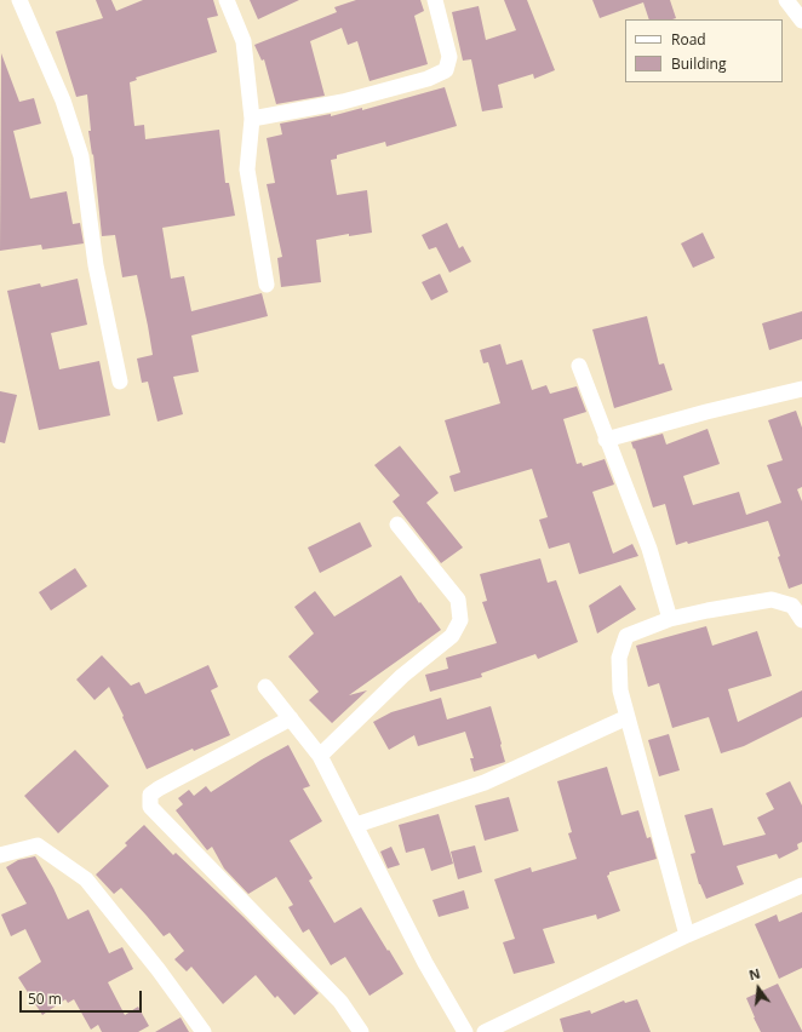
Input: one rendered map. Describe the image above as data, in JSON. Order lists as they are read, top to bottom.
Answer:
{
  "legend": ["Road", "Building"],
  "scale_bar": "50 m",
  "north": "top"
}
